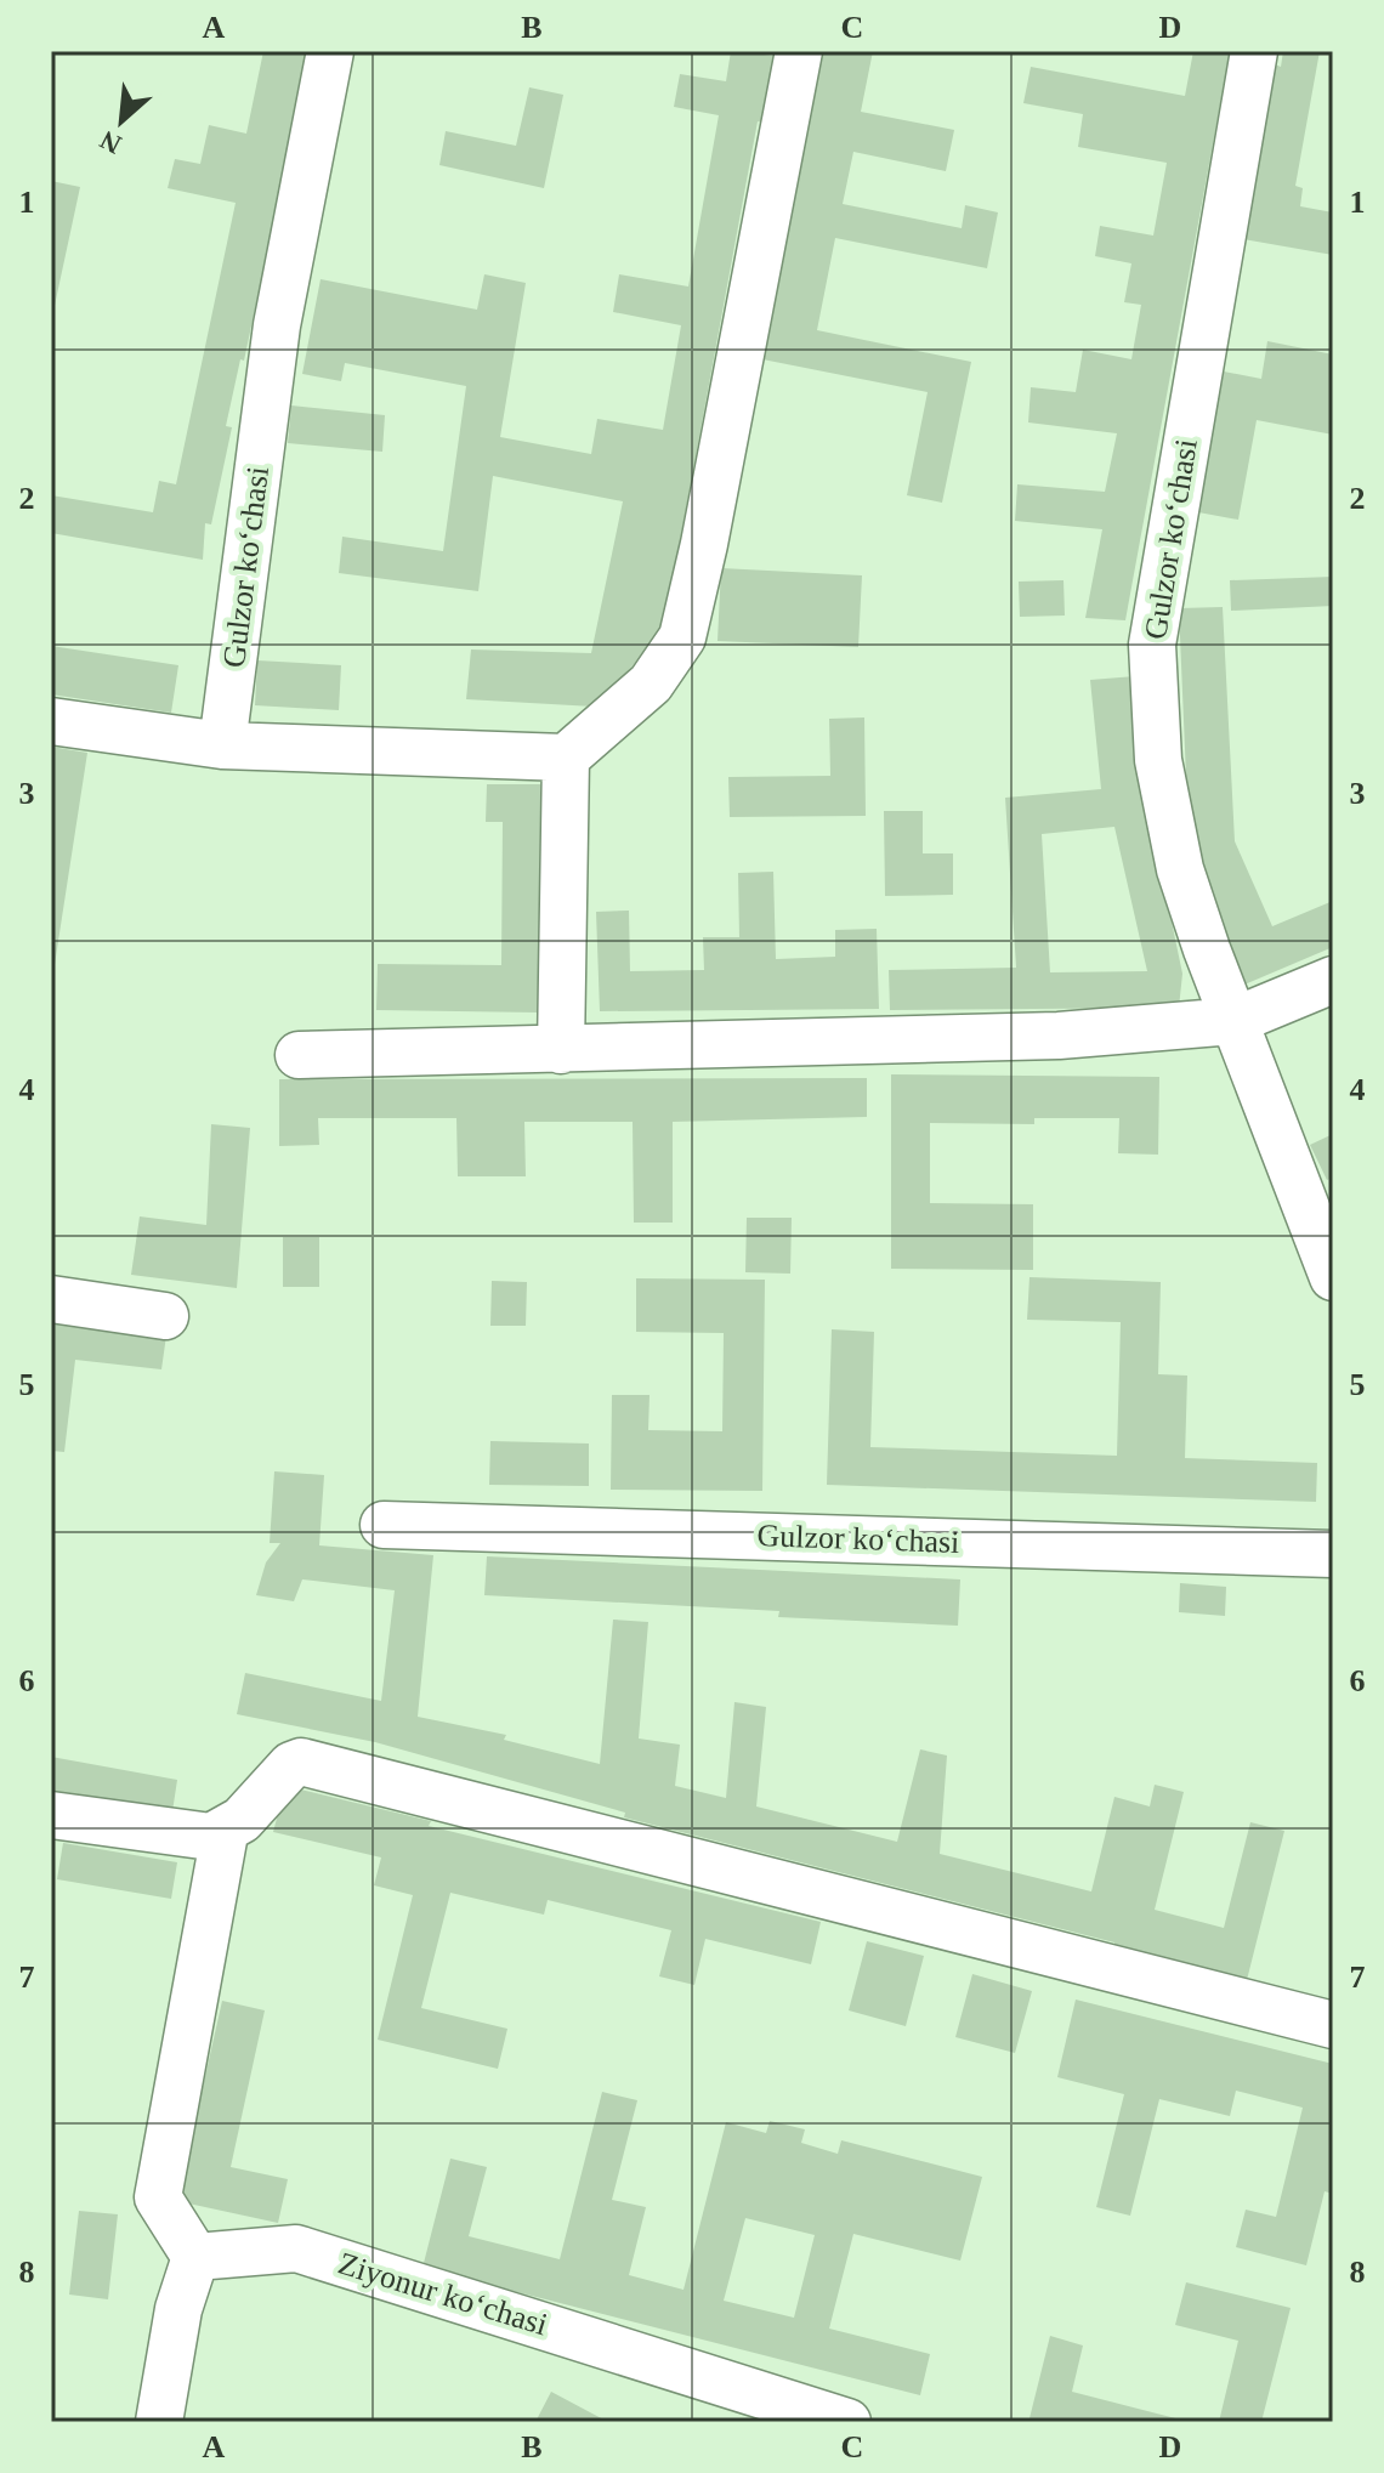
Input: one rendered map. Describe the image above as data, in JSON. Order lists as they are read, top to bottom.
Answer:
{
  "streets": {
    "street": ["Gulzor koʻchasi", "Ziyonur koʻchasi"]
  },
  "north": "bottom left",
  "grid": {
    "columns": [
      "A",
      "B",
      "C",
      "D"
    ],
    "rows": [
      "1",
      "2",
      "3",
      "4",
      "5",
      "6",
      "7",
      "8"
    ]
  }
}
